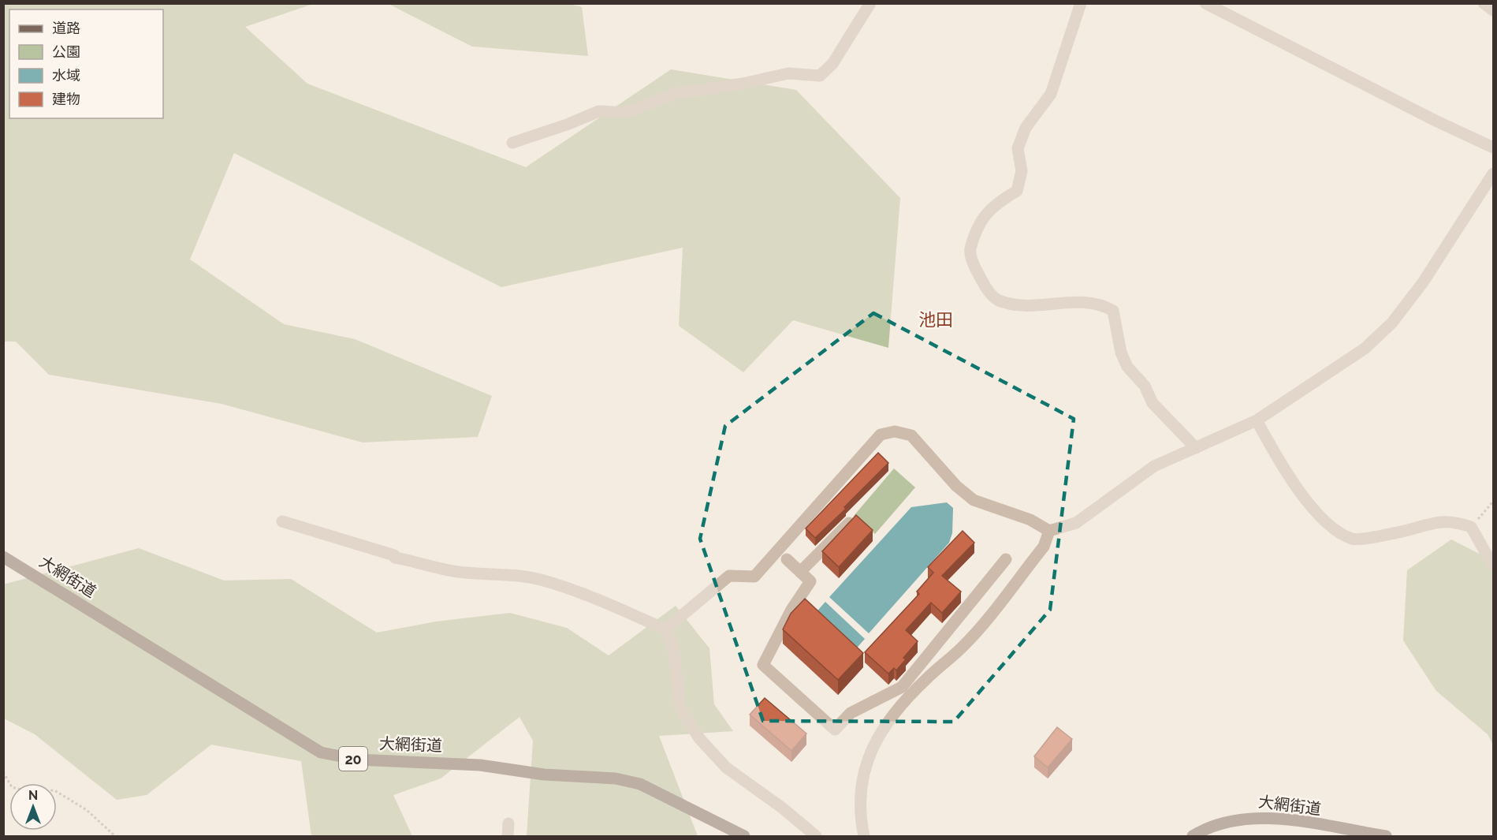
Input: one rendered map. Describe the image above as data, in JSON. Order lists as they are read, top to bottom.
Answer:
{
  "streets": {
    "main road": ["大網街道", "20"]
  },
  "districts": ["池田"],
  "legend": [
    "道路",
    "公園",
    "水域",
    "建物"
  ],
  "north": "top"
}
